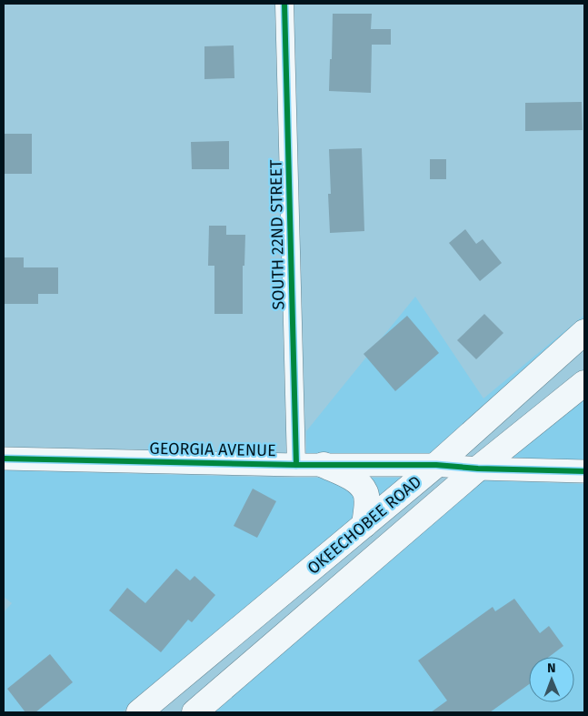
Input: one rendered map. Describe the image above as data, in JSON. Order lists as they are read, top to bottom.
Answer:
{
  "streets": {
    "main road": ["OKEECHOBEE ROAD"],
    "street": ["SOUTH 22ND STREET", "GEORGIA AVENUE"]
  },
  "crossings": [
    ["SOUTH 22ND STREET", "GEORGIA AVENUE"],
    ["GEORGIA AVENUE", "OKEECHOBEE ROAD"]
  ],
  "north": "top"
}
